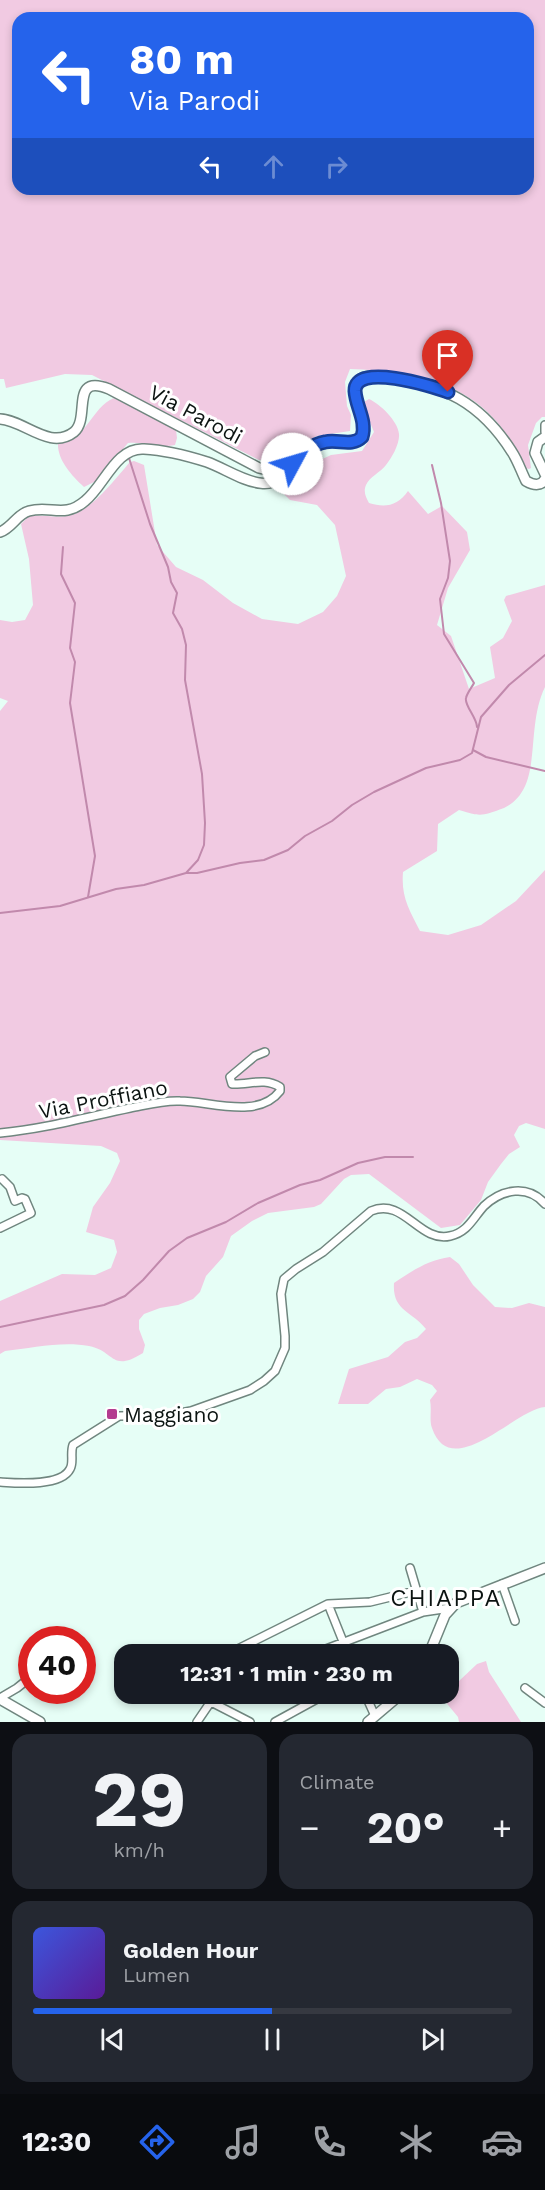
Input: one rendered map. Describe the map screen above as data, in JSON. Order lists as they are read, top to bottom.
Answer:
{
  "streets": {
    "street": ["Via Parodi", "Via Proffiano"]
  },
  "districts": ["CHIAPPA"],
  "places": {
    "transit": ["Maggiano"]
  },
  "page": {
    "turn": ["80 m", "Via Parodi"],
    "limit": "40",
    "trip": "12:31 · 1 min · 230 m",
    "tile": [
      ["29", "km/h"],
      "Climate"
    ],
    "heat": ["−", "20°", "+"],
    "song": ["Golden Hour", "Lumen"],
    "tabs": "12:30"
  }
}
